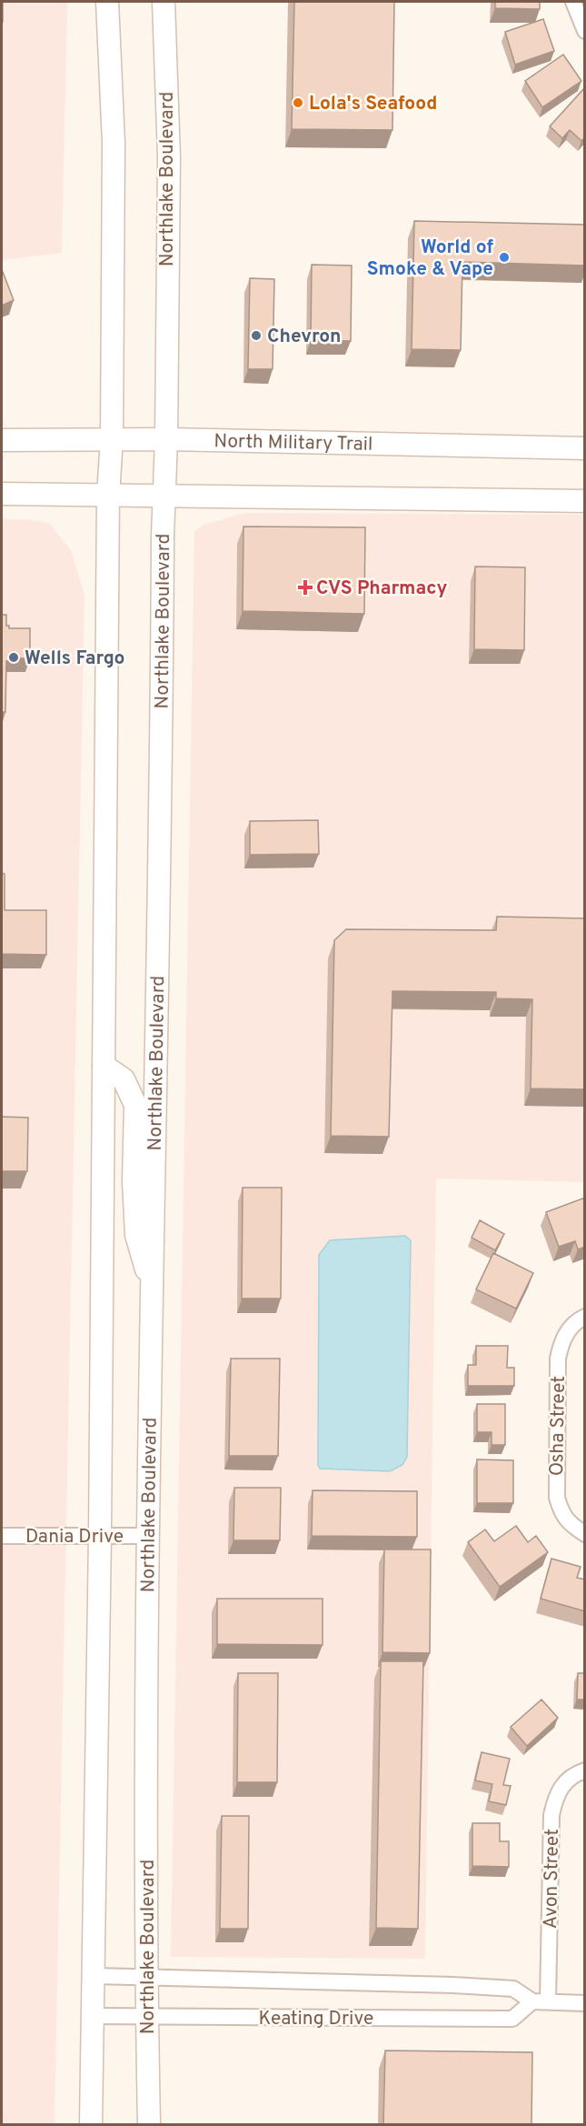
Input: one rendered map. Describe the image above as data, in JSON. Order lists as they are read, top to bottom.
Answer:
{
  "streets": {
    "main road": ["Northlake Boulevard", "North Military Trail"],
    "street": [
      "Osha Street",
      "Dania Drive",
      "Avon Street",
      "Keating Drive"
    ]
  },
  "crossings": [
    ["Northlake Boulevard", "North Military Trail"],
    ["Northlake Boulevard", "Dania Drive"],
    ["Northlake Boulevard", "Keating Drive"],
    ["Avon Street", "Keating Drive"]
  ],
  "places": {
    "other": [
      "Lola's Seafood",
      "World of Smoke & Vape",
      "Chevron",
      "Wells Fargo"
    ],
    "health": ["CVS Pharmacy"]
  }
}
